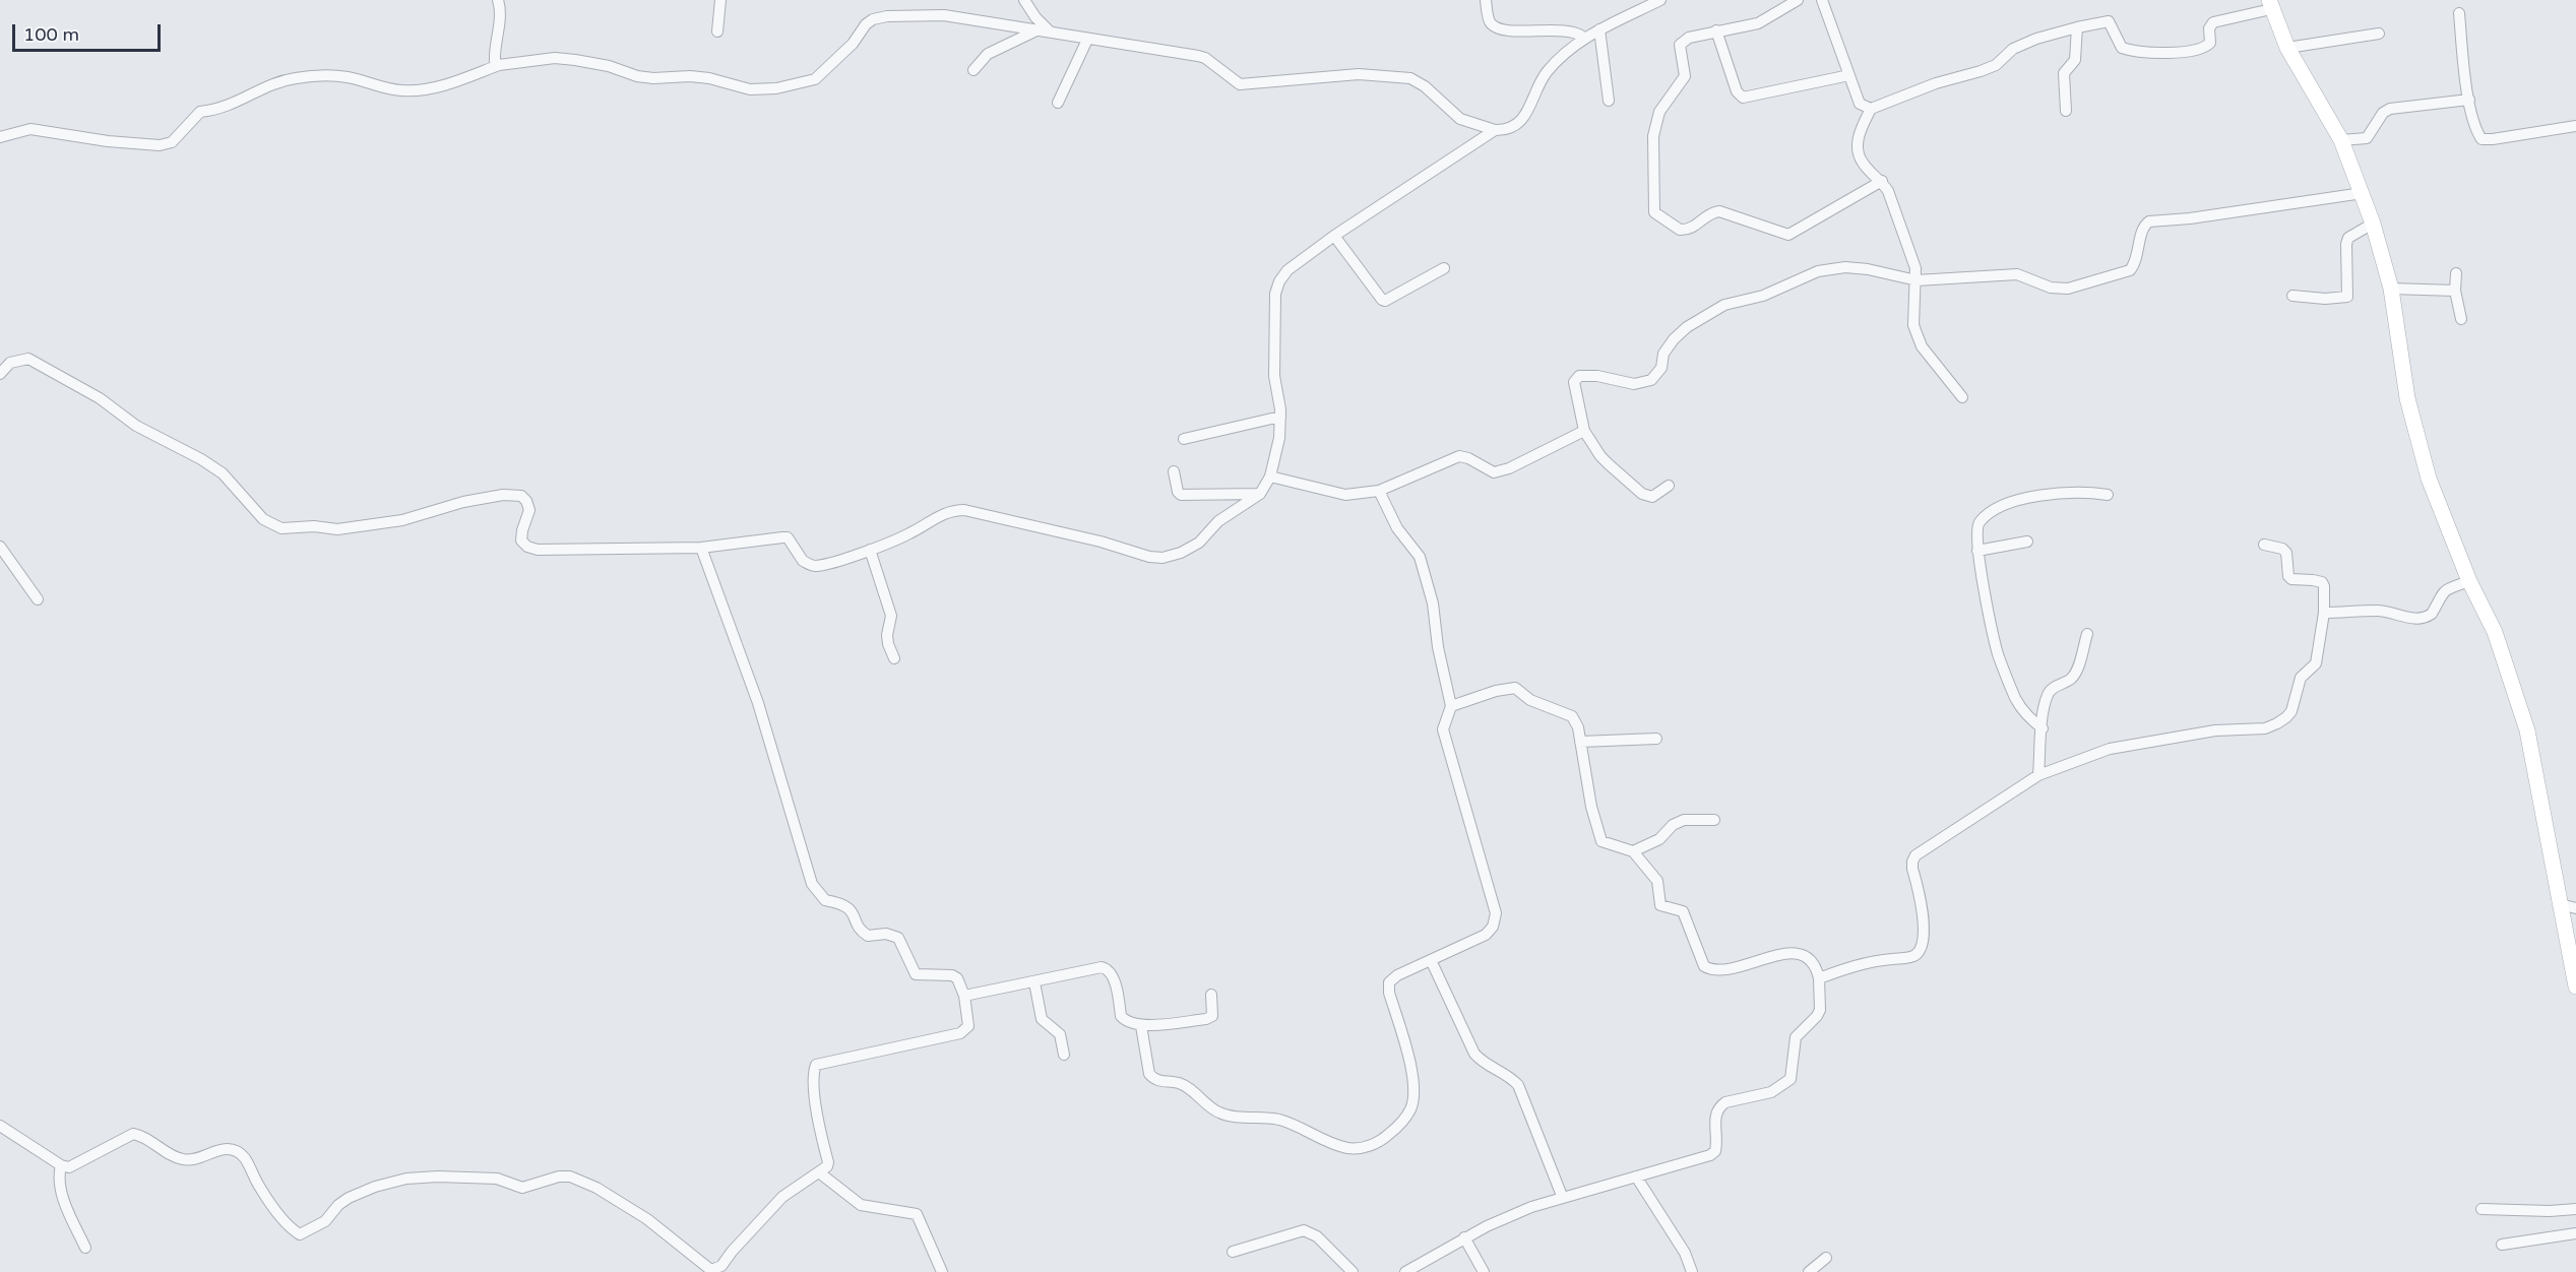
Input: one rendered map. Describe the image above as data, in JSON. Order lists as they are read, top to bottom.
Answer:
{
  "scale_bar": "100 m"
}
